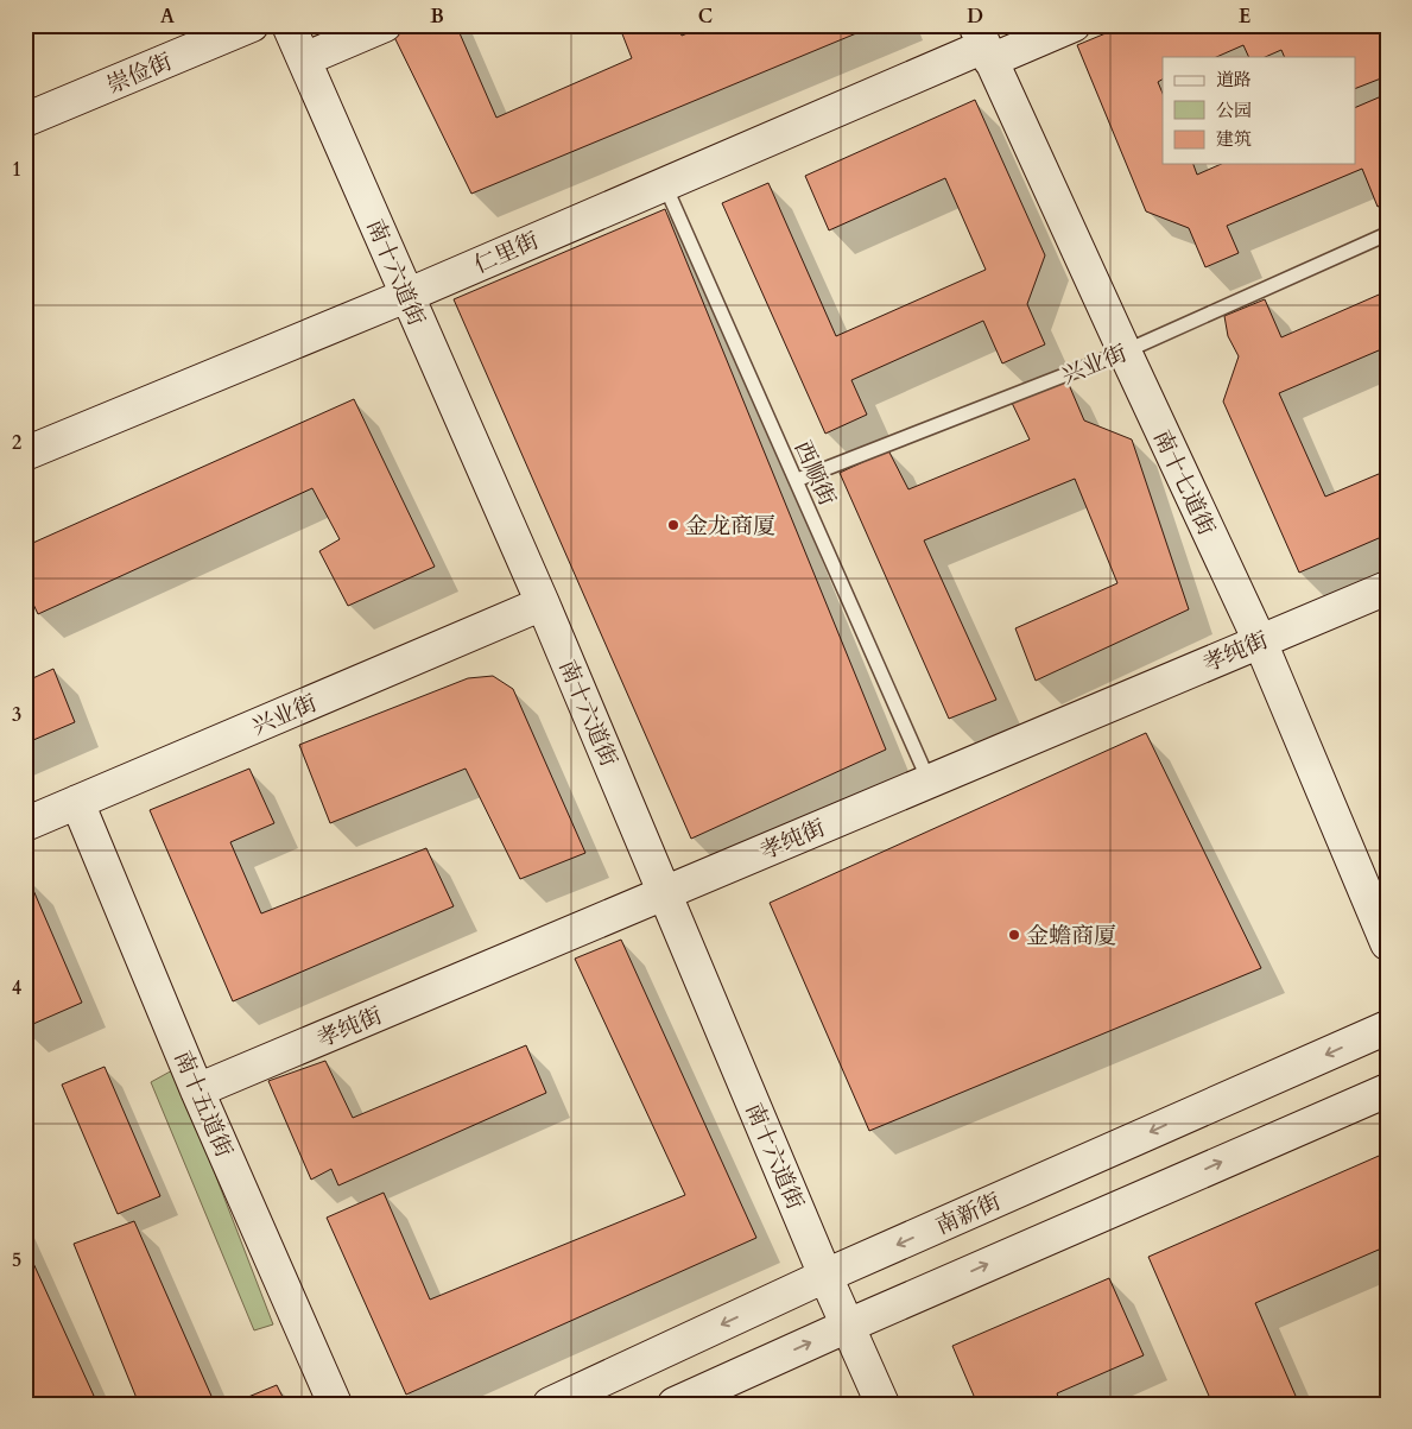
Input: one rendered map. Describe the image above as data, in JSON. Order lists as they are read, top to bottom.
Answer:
{
  "streets": {
    "street": [
      "崇俭街",
      "仁里街",
      "南十六道街",
      "兴业街",
      "南十七道街",
      "孝纯街",
      "南十五道街",
      "南新街"
    ],
    "lane": ["西顺街"]
  },
  "crossings": [
    ["仁里街", "南十六道街"],
    ["仁里街", "西顺街"],
    ["仁里街", "南十七道街"],
    ["南十六道街", "兴业街"],
    ["南十六道街", "孝纯街"],
    ["南十六道街", "南新街"],
    ["兴业街", "西顺街"],
    ["兴业街", "南十七道街"],
    ["兴业街", "南十五道街"],
    ["西顺街", "孝纯街"],
    ["南十七道街", "孝纯街"],
    ["孝纯街", "南十五道街"]
  ],
  "places": ["金龙商厦", "金蟾商厦"],
  "legend": ["道路", "公园", "建筑"],
  "grid": {
    "columns": [
      "A",
      "B",
      "C",
      "D",
      "E"
    ],
    "rows": [
      "1",
      "2",
      "3",
      "4",
      "5"
    ]
  }
}
